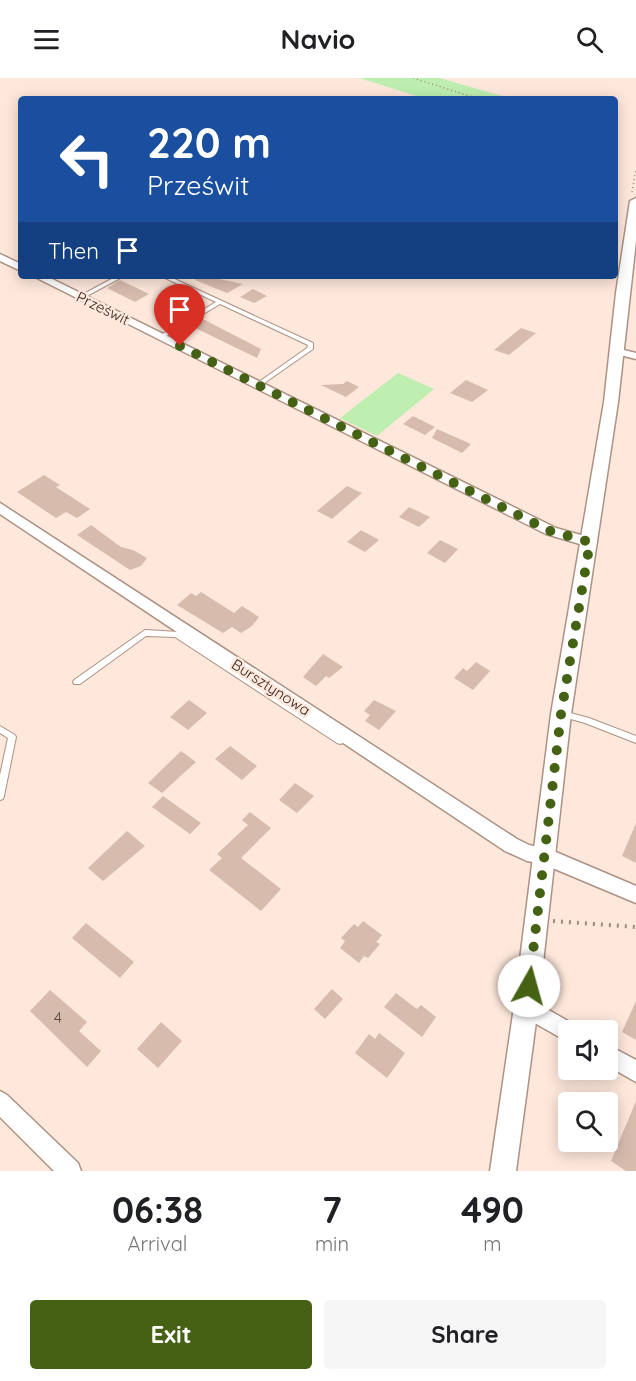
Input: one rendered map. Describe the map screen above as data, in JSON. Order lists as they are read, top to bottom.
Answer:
{
  "streets": {
    "street": ["Prześwit", "Bursztynowa"]
  },
  "house_numbers": ["4"],
  "page": {
    "header": "Navio",
    "turn": ["220 m", "Prześwit"],
    "then": "Then",
    "eta": [
      "06:38",
      "Arrival",
      "7",
      "min",
      "490",
      "m"
    ],
    "buttons": ["Exit", "Share"]
  }
}
